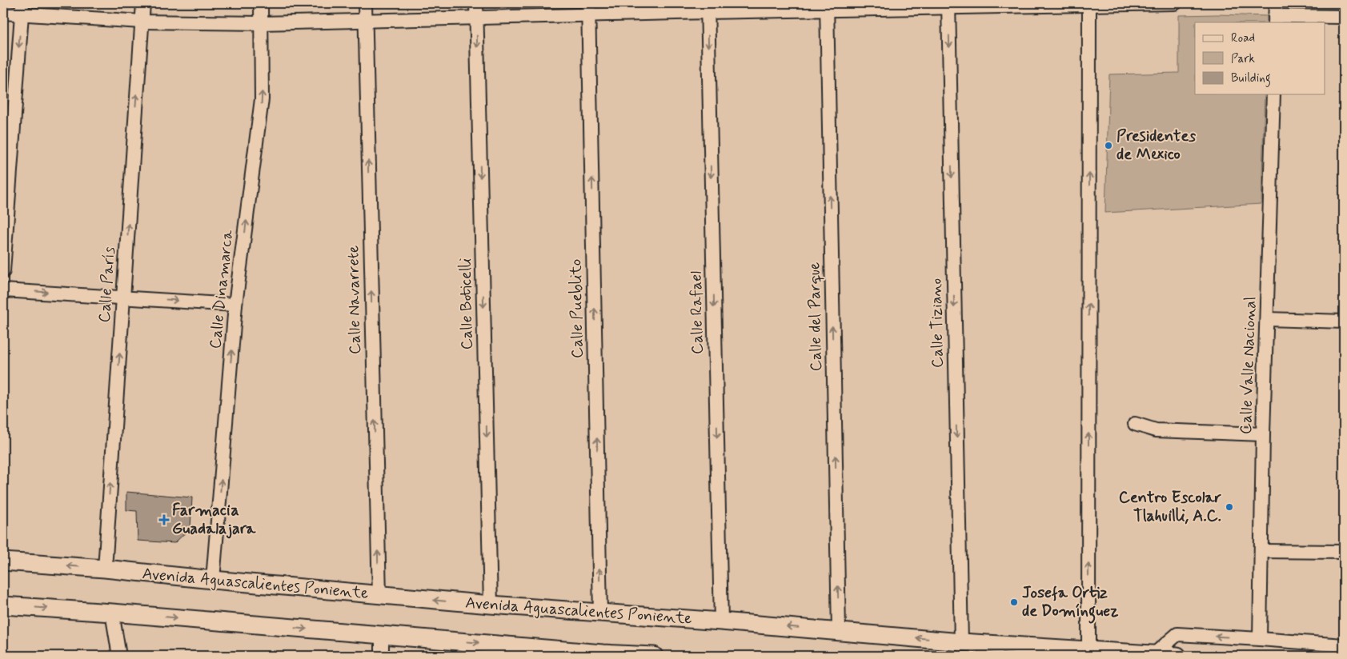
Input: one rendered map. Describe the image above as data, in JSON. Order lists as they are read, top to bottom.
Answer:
{
  "streets": {
    "main road": ["Avenida Aguascalientes Poniente"],
    "street": [
      "Calle París",
      "Calle Dinamarca",
      "Calle Navarrete",
      "Calle Boticelli",
      "Calle Pueblito",
      "Calle Rafael",
      "Calle del Parque",
      "Calle Tiziano",
      "Calle Valle Nacional"
    ]
  },
  "crossings": [
    ["Calle París", "Avenida Aguascalientes Poniente"],
    ["Calle Dinamarca", "Avenida Aguascalientes Poniente"],
    ["Calle Navarrete", "Avenida Aguascalientes Poniente"],
    ["Calle Boticelli", "Avenida Aguascalientes Poniente"],
    ["Calle Pueblito", "Avenida Aguascalientes Poniente"],
    ["Calle Rafael", "Avenida Aguascalientes Poniente"],
    ["Calle del Parque", "Avenida Aguascalientes Poniente"],
    ["Calle Tiziano", "Avenida Aguascalientes Poniente"]
  ],
  "one_way": [
    "Calle París",
    "Calle Dinamarca",
    "Calle Navarrete",
    "Calle Boticelli",
    "Calle Pueblito",
    "Calle Rafael",
    "Calle del Parque",
    "Calle Tiziano"
  ],
  "places": {
    "other": ["Presidentes de Mexico", "Centro Escolar Tlahuilli, A.C.", "Josefa Ortiz de Domínguez"],
    "health": ["Farmacia Guadalajara"]
  },
  "legend": ["Road", "Park", "Building"]
}
